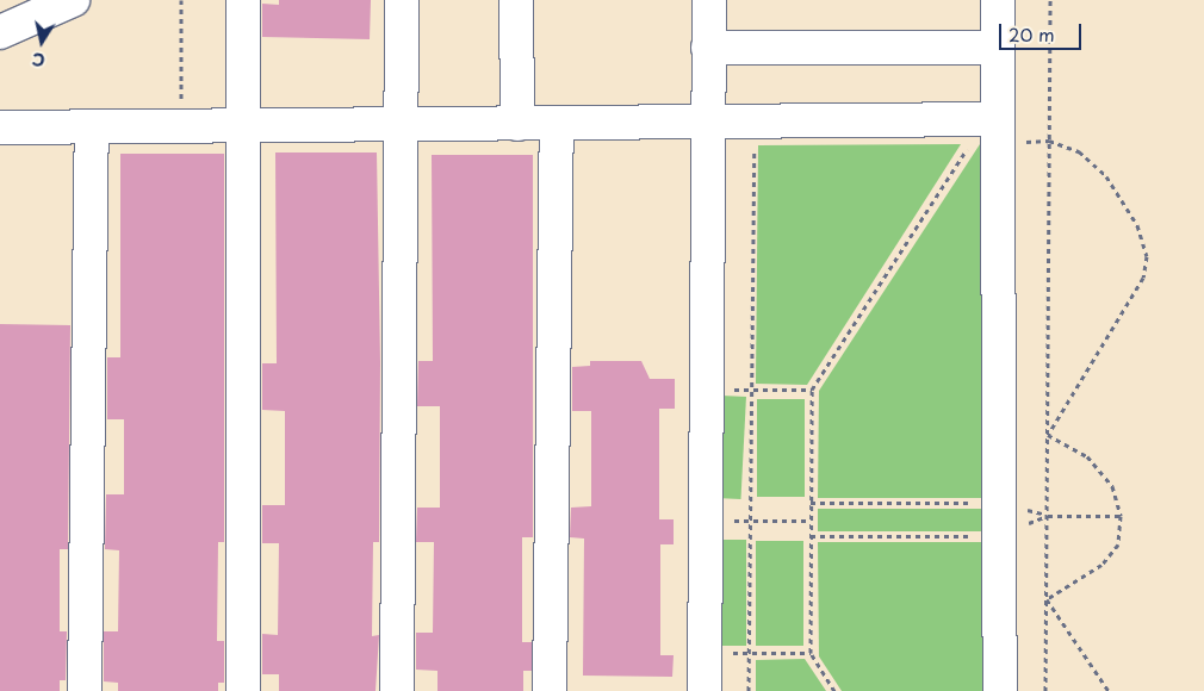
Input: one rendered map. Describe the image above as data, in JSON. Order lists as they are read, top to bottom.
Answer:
{
  "scale_bar": "20 m",
  "north": "bottom"
}
